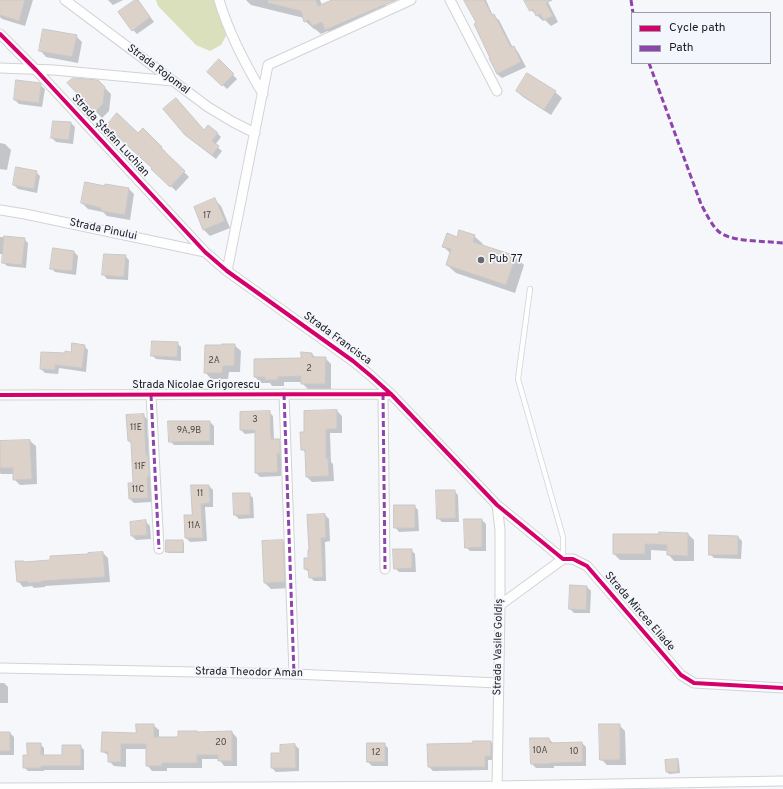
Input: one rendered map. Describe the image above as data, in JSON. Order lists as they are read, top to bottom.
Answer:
{
  "streets": {
    "street": [
      "Strada Rojomal",
      "Strada Ștefan Luchian",
      "Strada Pinului",
      "Strada Francisca",
      "Strada Nicolae Grigorescu",
      "Strada Mircea Eliade",
      "Strada Vasile Goldiș",
      "Strada Theodor Aman"
    ]
  },
  "crossings": [
    ["Strada Ștefan Luchian", "Strada Pinului"],
    ["Strada Ștefan Luchian", "Strada Francisca"],
    ["Strada Pinului", "Strada Francisca"],
    ["Strada Francisca", "Strada Nicolae Grigorescu"],
    ["Strada Francisca", "Strada Mircea Eliade"],
    ["Strada Francisca", "Strada Vasile Goldiș"],
    ["Strada Mircea Eliade", "Strada Vasile Goldiș"],
    ["Strada Vasile Goldiș", "Strada Theodor Aman"]
  ],
  "places": ["Pub 77"],
  "house_numbers": [
    "17",
    "2A",
    "2",
    "3",
    "11E",
    "9A,9B",
    "11F",
    "11C",
    "11",
    "11A",
    "20",
    "10A",
    "10",
    "12"
  ],
  "legend": ["Cycle path", "Path"]
}
